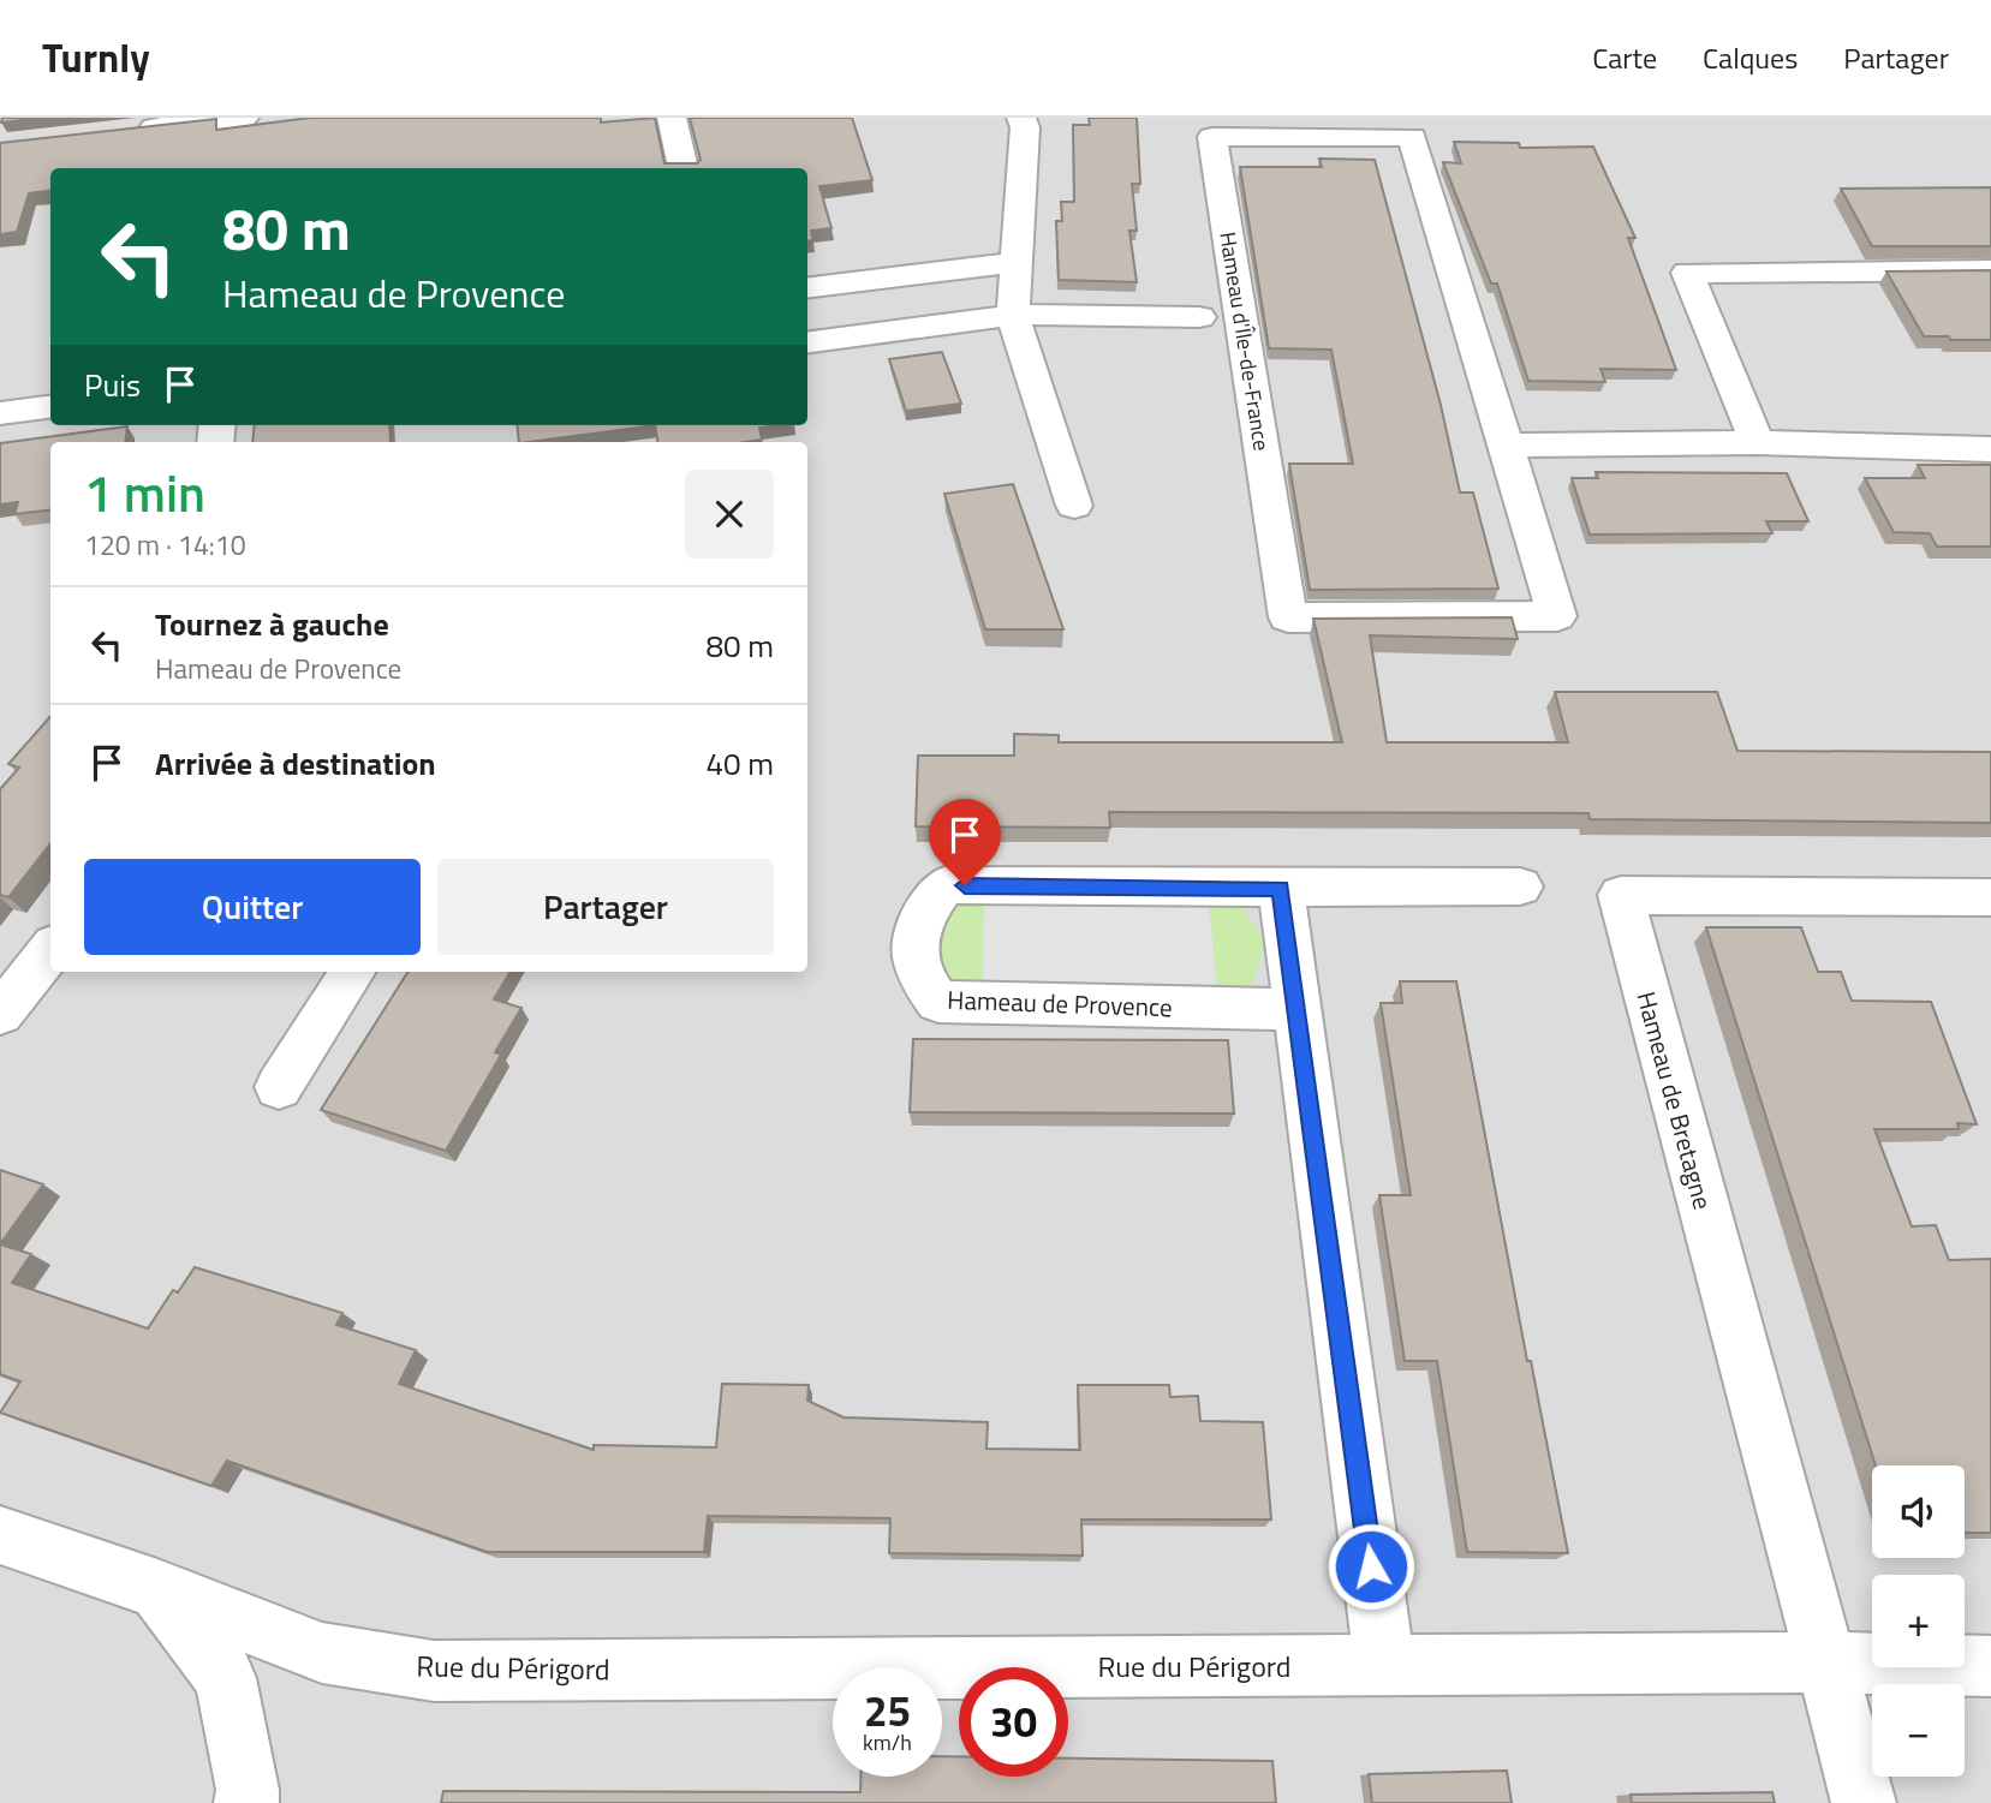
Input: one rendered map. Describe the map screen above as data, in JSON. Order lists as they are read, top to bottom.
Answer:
{
  "streets": {
    "street": [
      "Hameau d'Île-de-France",
      "Hameau de Provence",
      "Hameau de Bretagne",
      "Rue du Périgord"
    ]
  },
  "crossings": [
    ["Hameau de Bretagne", "Rue du Périgord"]
  ],
  "page": {
    "header": "Turnly",
    "nav": ["Carte", "Calques", "Partager"],
    "turn": ["80 m", "Hameau de Provence"],
    "then": "Puis",
    "heading": ["1 min", "120 m · 14:10"],
    "list": [
      {
        "name": "Tournez à gauche",
        "note": "Hameau de Provence",
        "value": "80 m"
      },
      {
        "name": "Arrivée à destination",
        "value": "40 m"
      }
    ],
    "buttons": ["Quitter", "Partager"],
    "map_buttons": ["+", "−"],
    "speed": "25 km/h",
    "limit": "30"
  }
}
